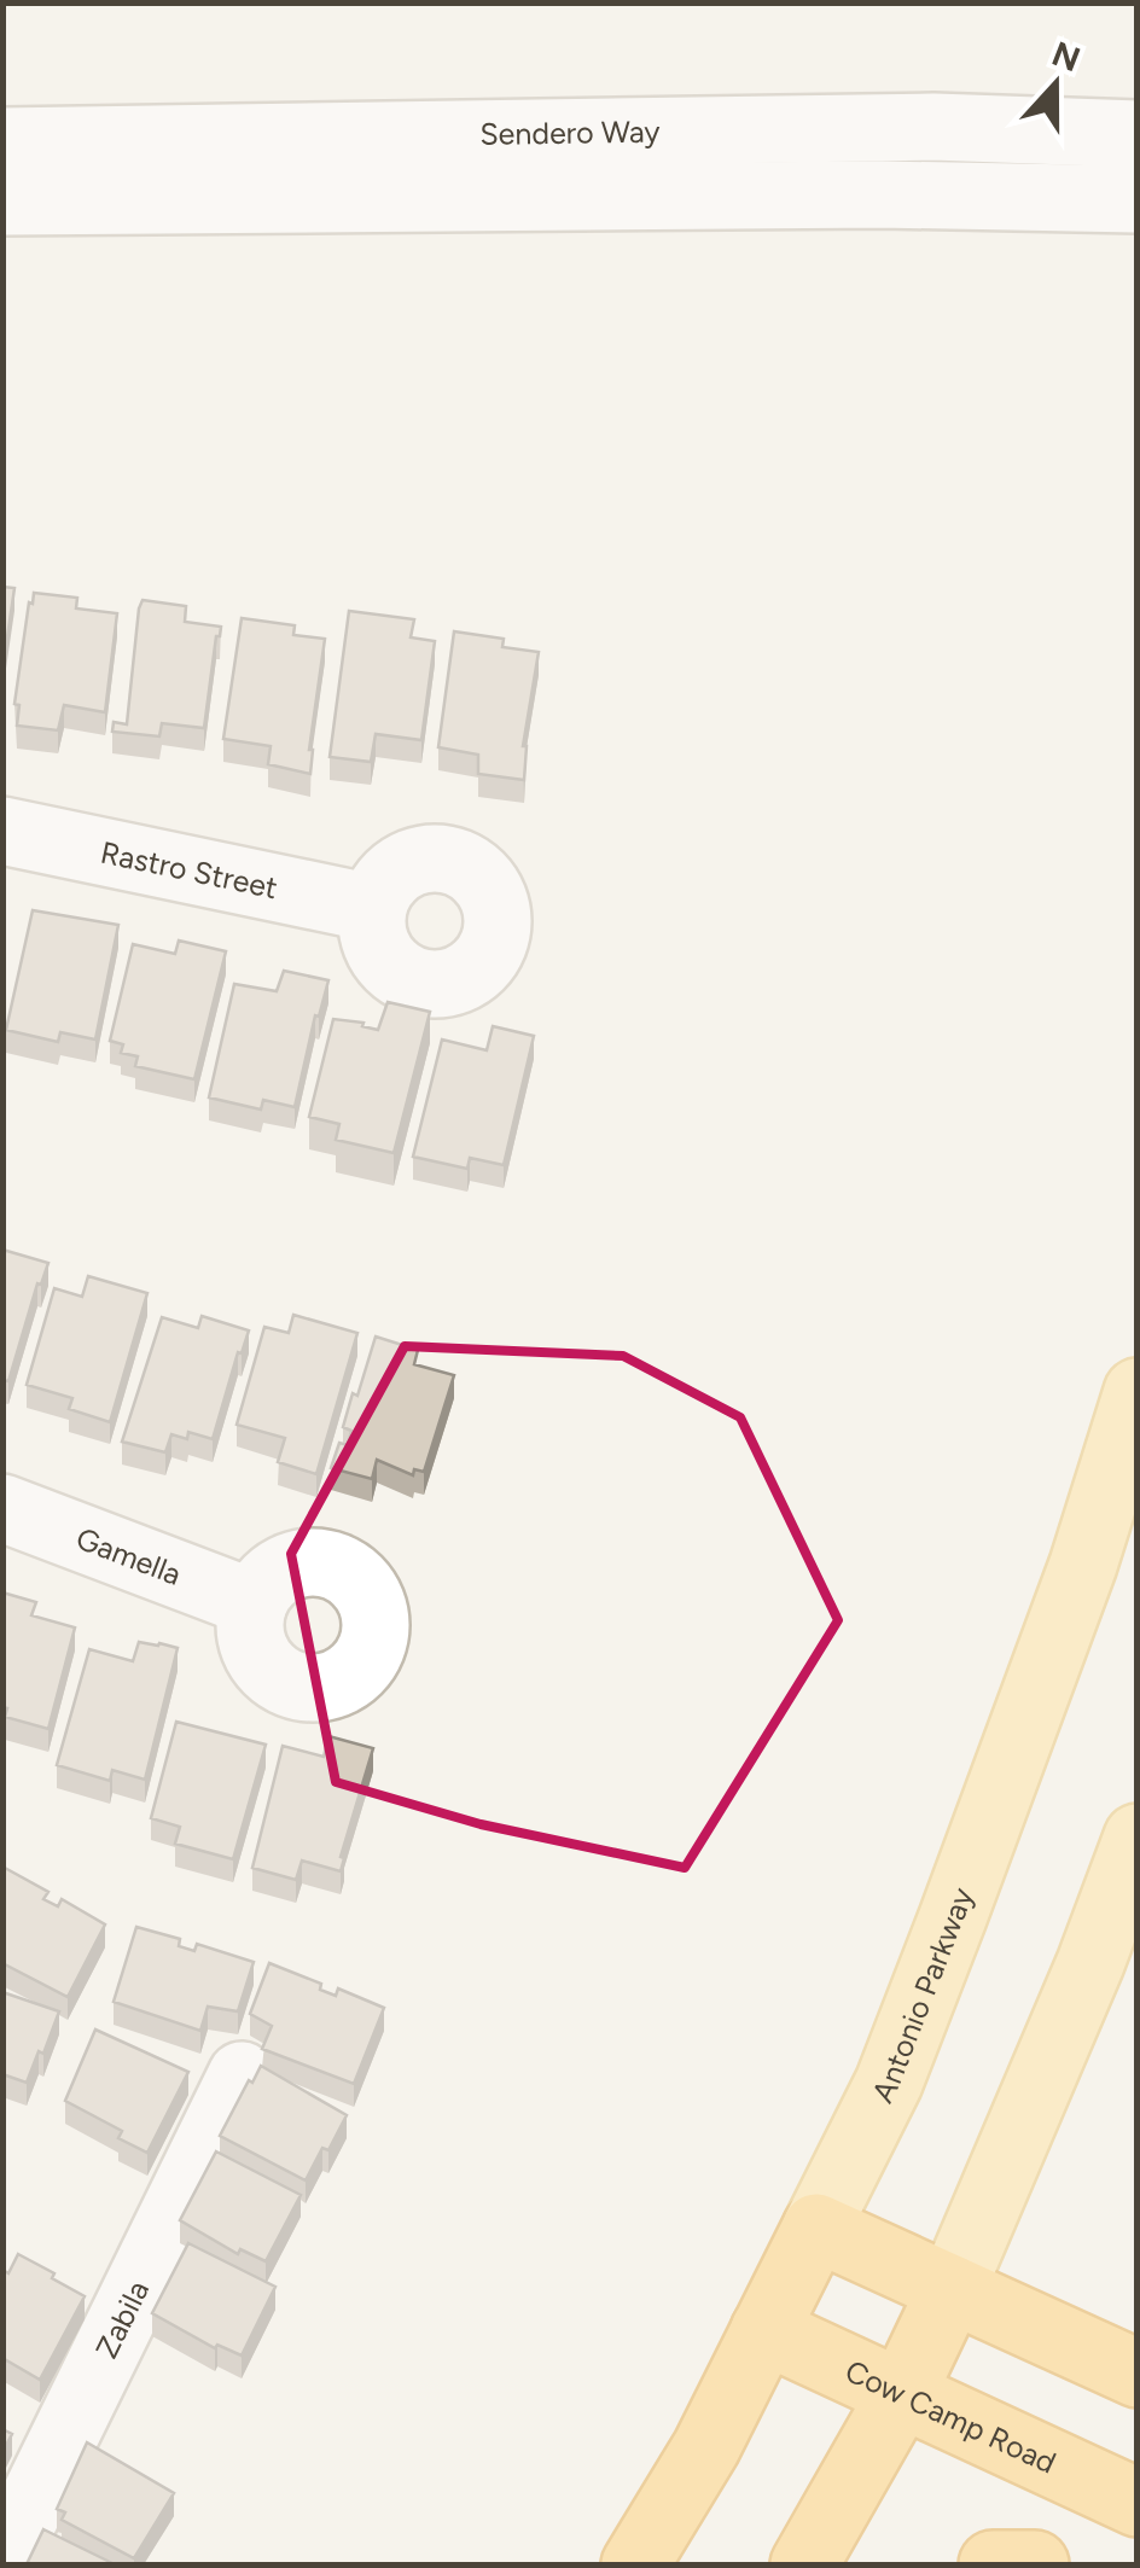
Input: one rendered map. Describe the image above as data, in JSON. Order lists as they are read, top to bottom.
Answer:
{
  "streets": {
    "highway": ["Antonio Parkway", "Cow Camp Road"],
    "street": [
      "Sendero Way",
      "Rastro Street",
      "Gamella",
      "Zabila"
    ]
  },
  "crossings": [
    ["Antonio Parkway", "Cow Camp Road"]
  ],
  "north": "top"
}
